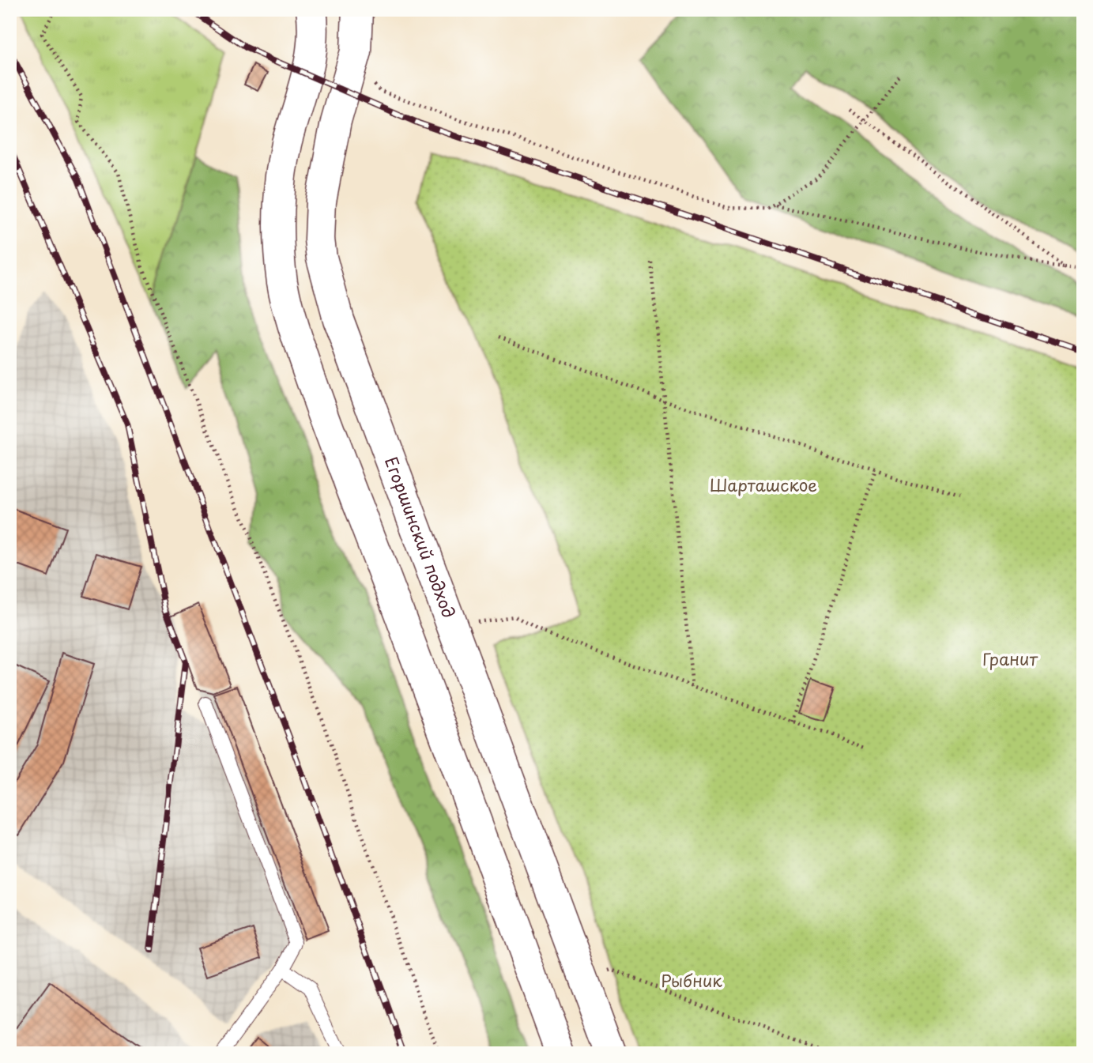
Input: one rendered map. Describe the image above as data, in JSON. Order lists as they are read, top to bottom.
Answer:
{
  "streets": {
    "main road": ["Егоршинский подход"]
  },
  "parks": ["Шарташское", "Гранит", "Рыбник"]
}
